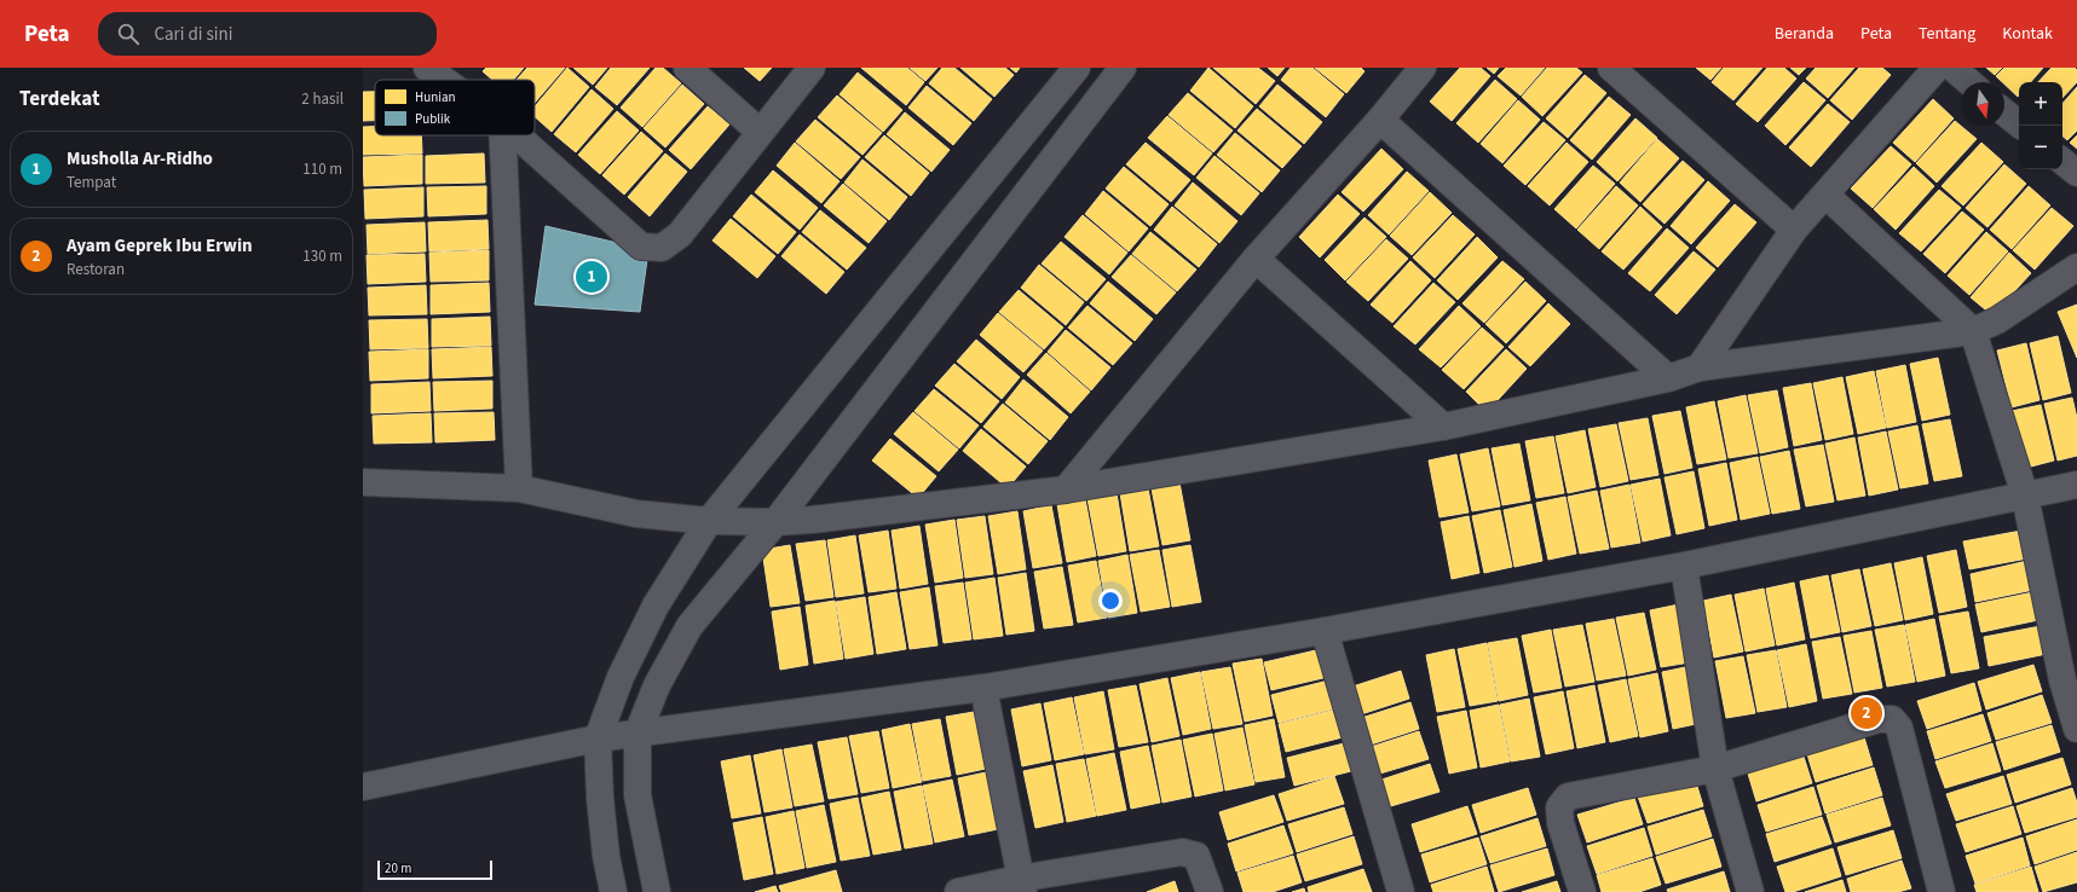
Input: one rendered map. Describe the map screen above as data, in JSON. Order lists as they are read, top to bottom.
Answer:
{
  "legend": ["Hunian", "Publik"],
  "scale_bar": "20 m",
  "north": "bottom",
  "page": {
    "header": "Peta",
    "search": "Cari di sini",
    "nav": [
      "Beranda",
      "Peta",
      "Tentang",
      "Kontak"
    ],
    "heading": ["Terdekat", "2 hasil"],
    "map_buttons": ["+", "−"],
    "list": [
      {
        "mark": "1",
        "name": "Musholla Ar-Ridho",
        "note": "Tempat",
        "value": "110 m"
      },
      {
        "mark": "2",
        "name": "Ayam Geprek Ibu Erwin",
        "note": "Restoran",
        "value": "130 m"
      }
    ],
    "pins": ["1", "2"],
    "scale": "20 m"
  }
}
